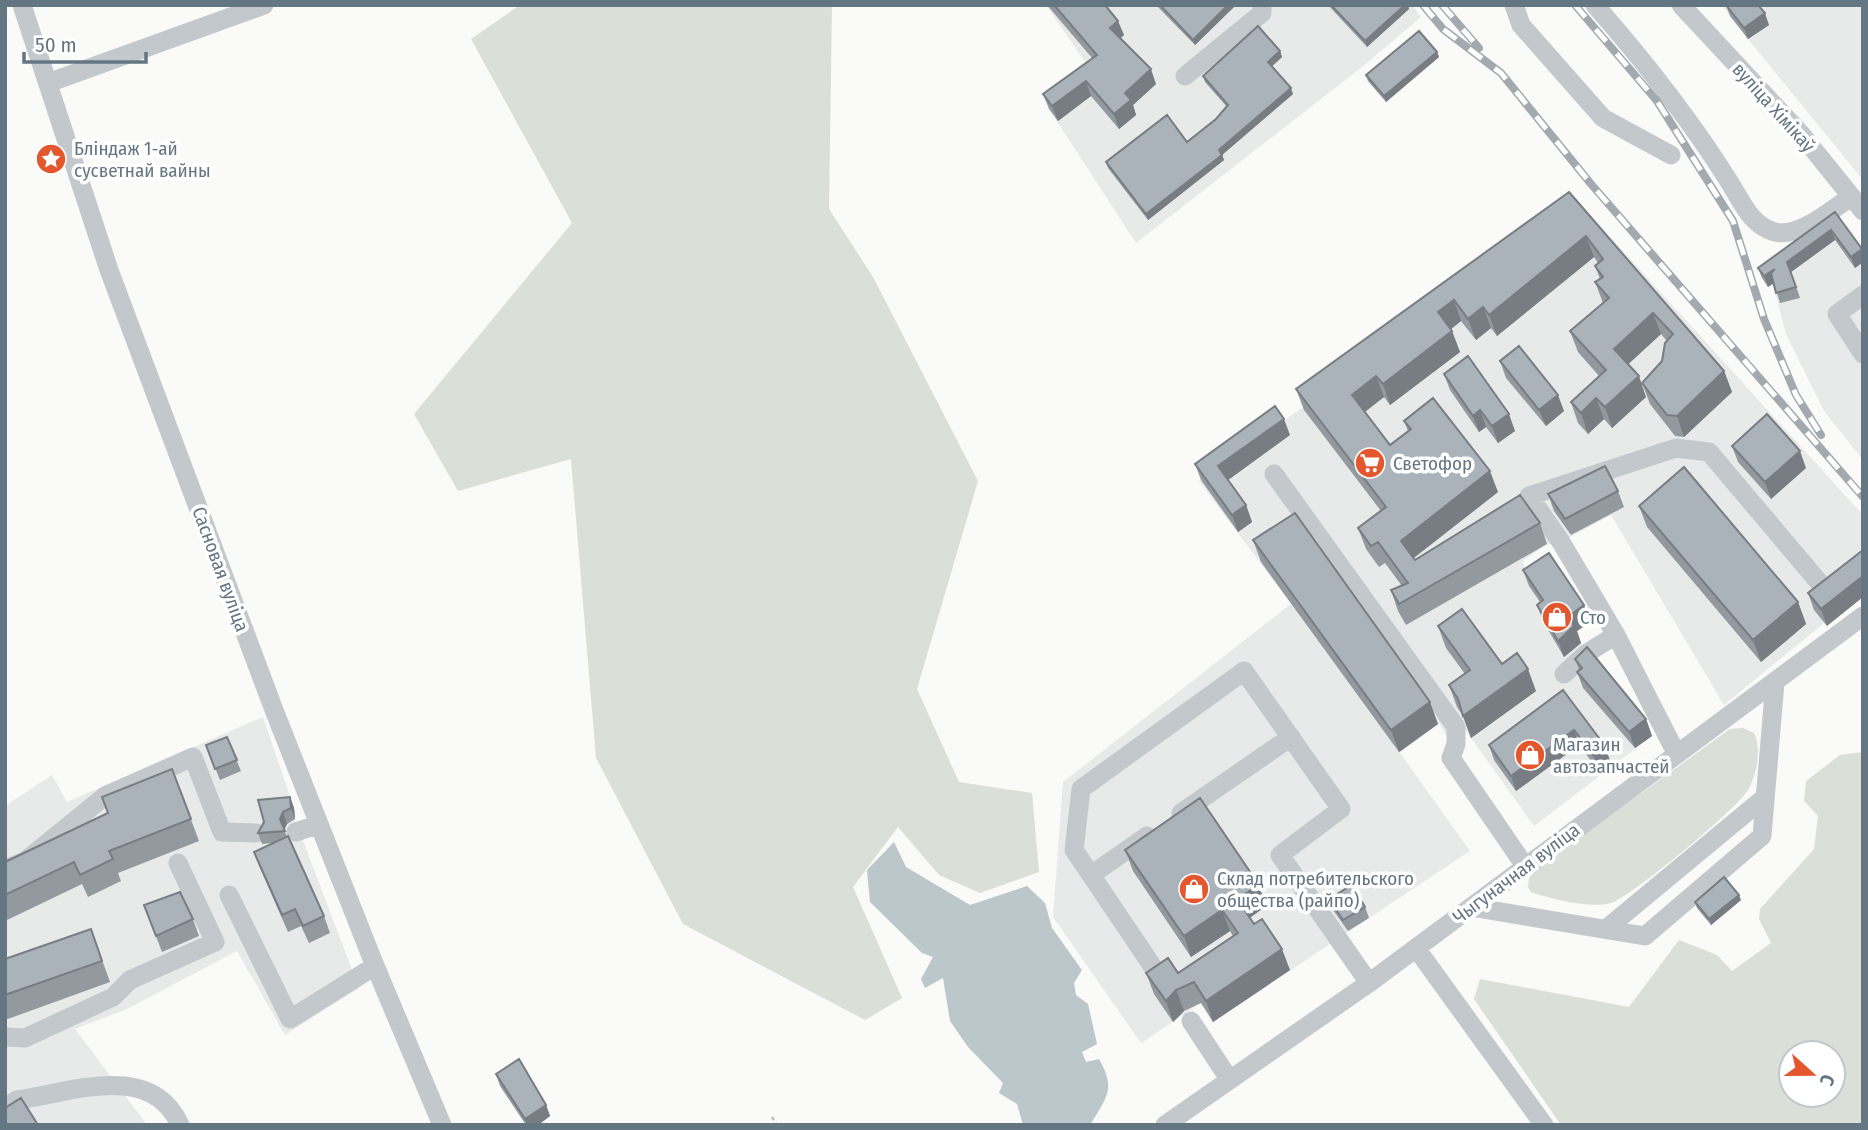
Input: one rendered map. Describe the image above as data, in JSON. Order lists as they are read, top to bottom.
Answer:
{
  "streets": {
    "street": ["вуліца Хімікаў", "Сасновая вуліца", "Чыгуначная вуліца"]
  },
  "places": {
    "place": ["Бліндаж 1-ай сусветнай вайны"],
    "supermarket": ["Светофор"],
    "shop": ["Сто", "Магазин автозапчастей", "Склад потребительского общества (райпо)"]
  },
  "scale_bar": "50 m",
  "north": "right"
}
